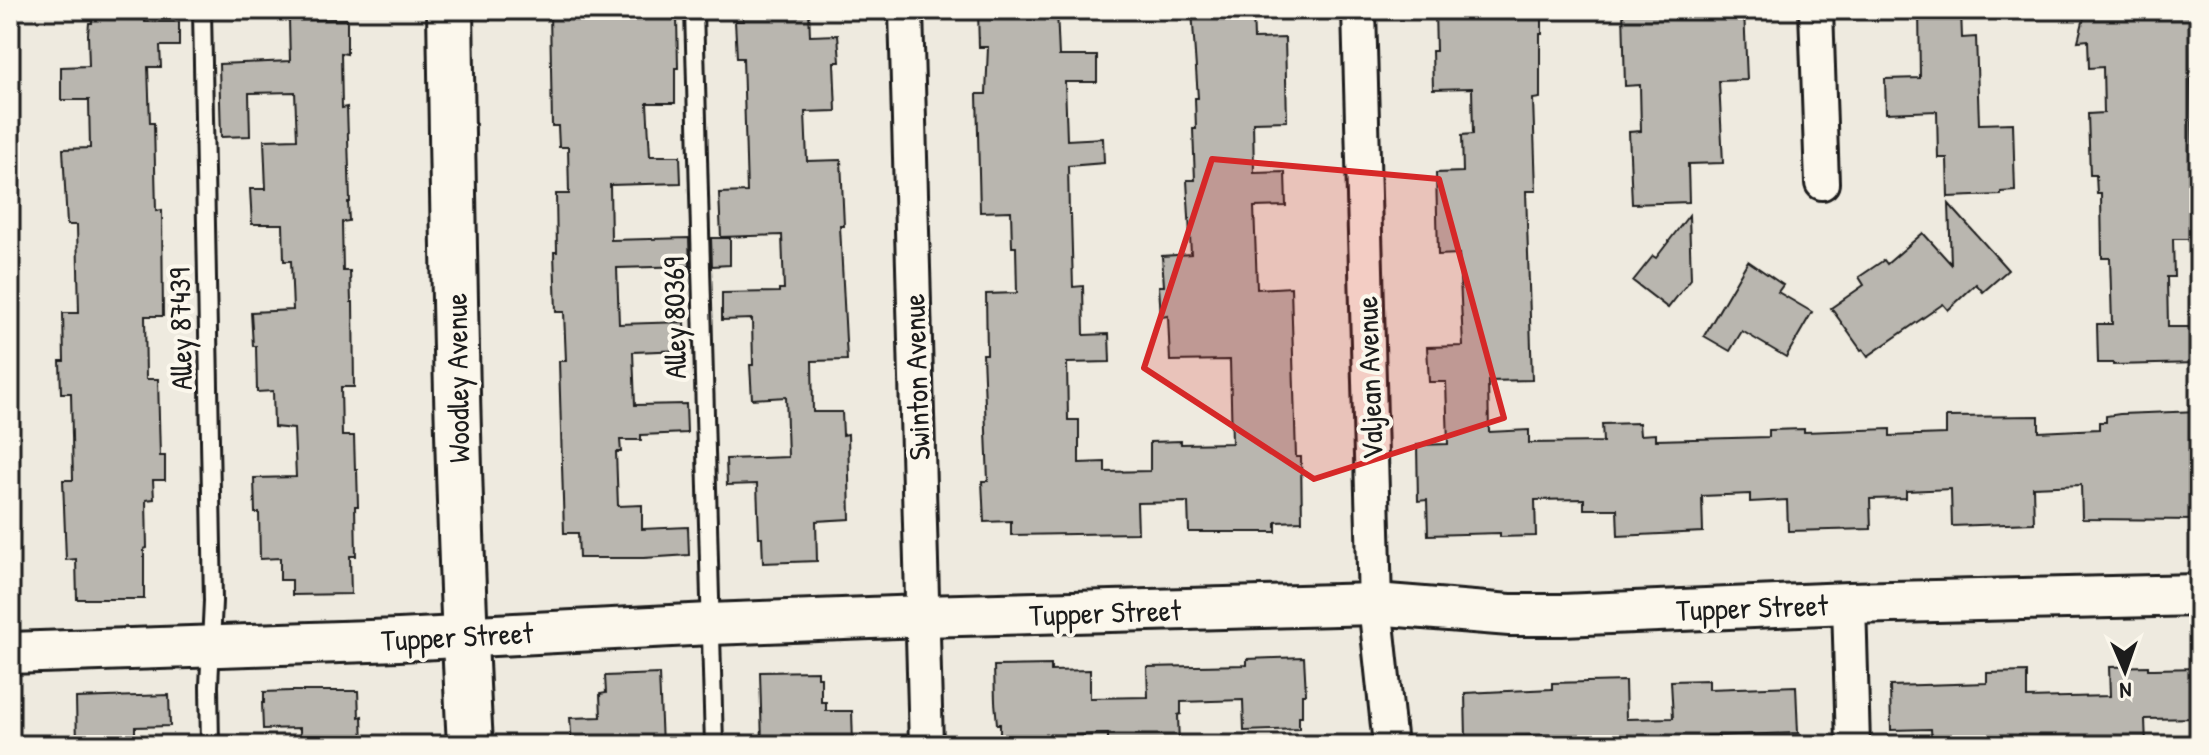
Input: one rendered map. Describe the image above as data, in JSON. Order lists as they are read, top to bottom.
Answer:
{
  "streets": {
    "main road": ["Woodley Avenue"],
    "street": ["Swinton Avenue", "Valjean Avenue", "Tupper Street"],
    "lane": ["Alley 80369", "Alley 87439"]
  },
  "crossings": [
    ["Alley 80369", "Tupper Street"],
    ["Alley 87439", "Tupper Street"],
    ["Swinton Avenue", "Tupper Street"],
    ["Woodley Avenue", "Tupper Street"],
    ["Valjean Avenue", "Tupper Street"]
  ],
  "north": "bottom"
}
